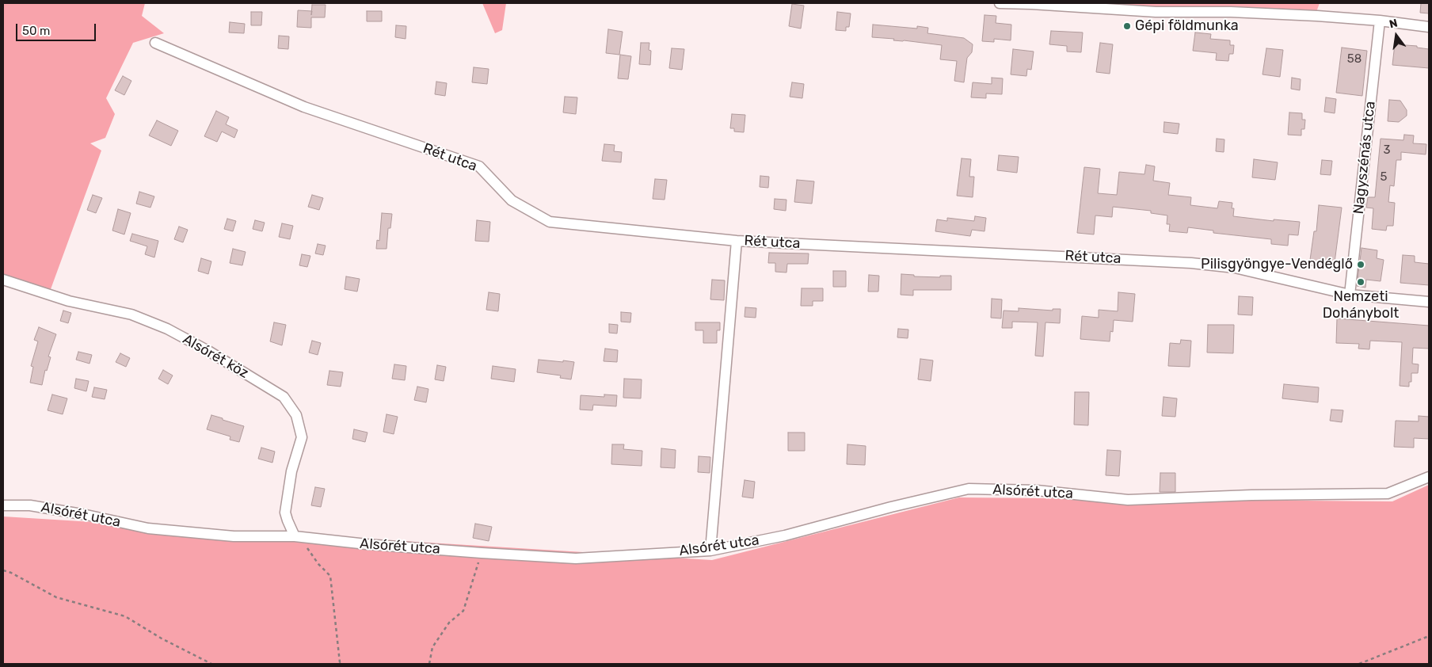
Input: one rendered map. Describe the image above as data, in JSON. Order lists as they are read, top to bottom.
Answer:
{
  "streets": {
    "street": [
      "Rét utca",
      "Nagyszénás utca",
      "Alsórét köz",
      "Alsórét utca"
    ]
  },
  "crossings": [
    ["Rét utca", "Nagyszénás utca"],
    ["Alsórét köz", "Alsórét utca"]
  ],
  "places": ["Gépi földmunka", "Pilisgyöngye-Vendéglő", "Nemzeti Dohánybolt"],
  "house_numbers": ["58", "3", "5"],
  "scale_bar": "50 m",
  "north": "top"
}
